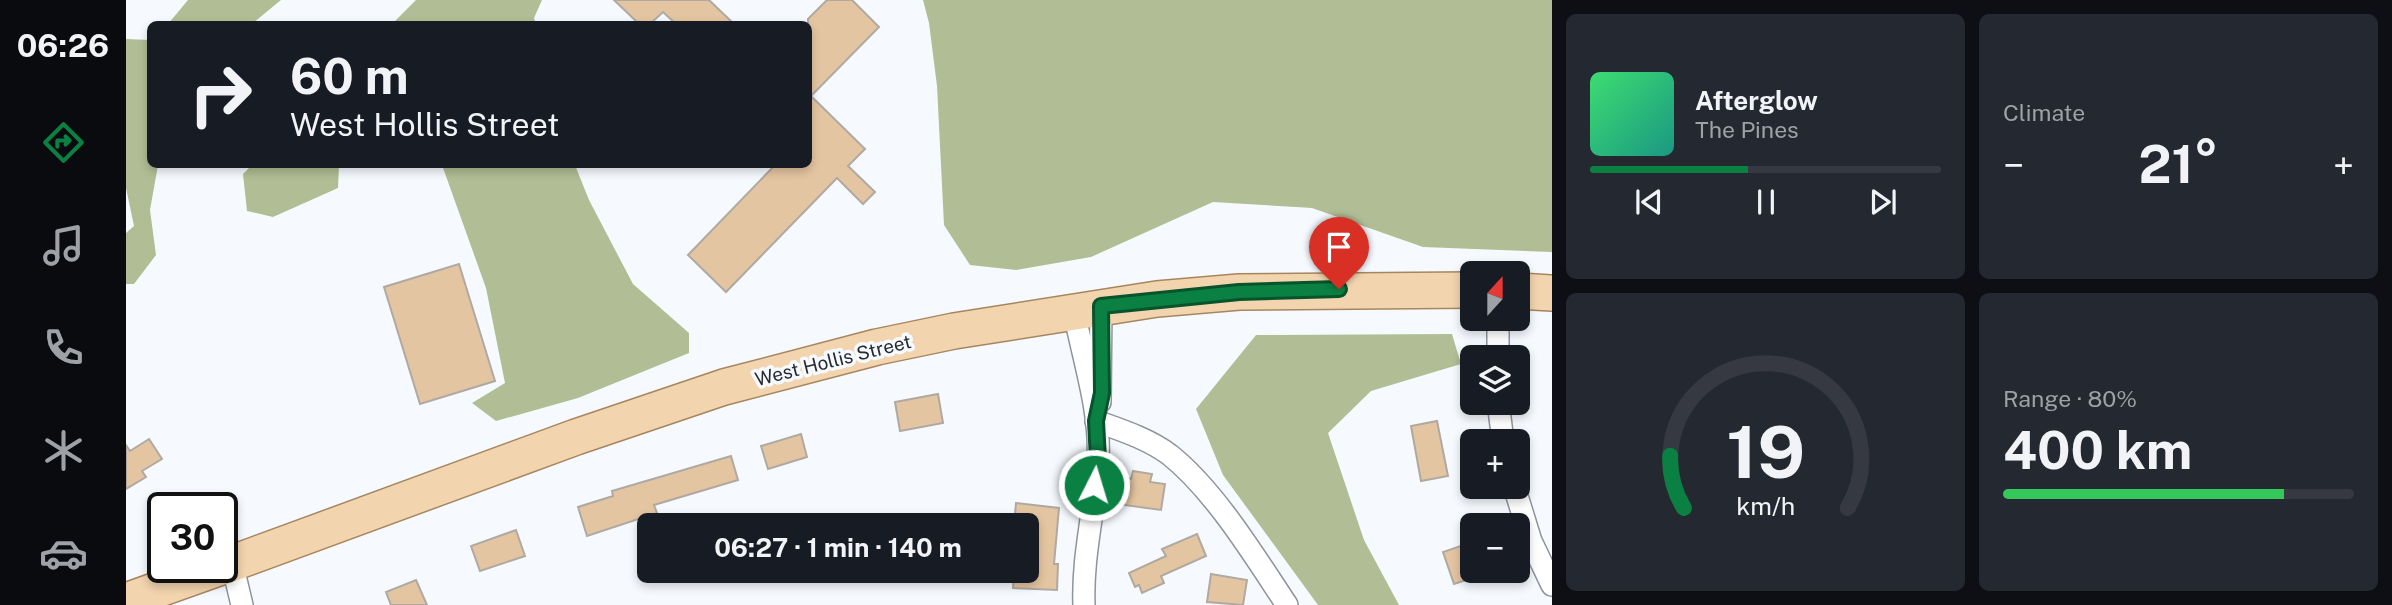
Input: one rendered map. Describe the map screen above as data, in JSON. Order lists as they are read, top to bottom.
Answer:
{
  "streets": {
    "main road": ["West Hollis Street"]
  },
  "north": "top",
  "page": {
    "tabs": "06:26",
    "tile": [
      "Climate",
      ["Range · 80%", "400 km"]
    ],
    "turn": ["60 m", "West Hollis Street"],
    "song": ["Afterglow", "The Pines"],
    "heat": ["−", "21°", "+"],
    "map_buttons": ["+", "−"],
    "limit": "30",
    "trip": "06:27 · 1 min · 140 m",
    "gauge": ["19", "km/h"]
  }
}
